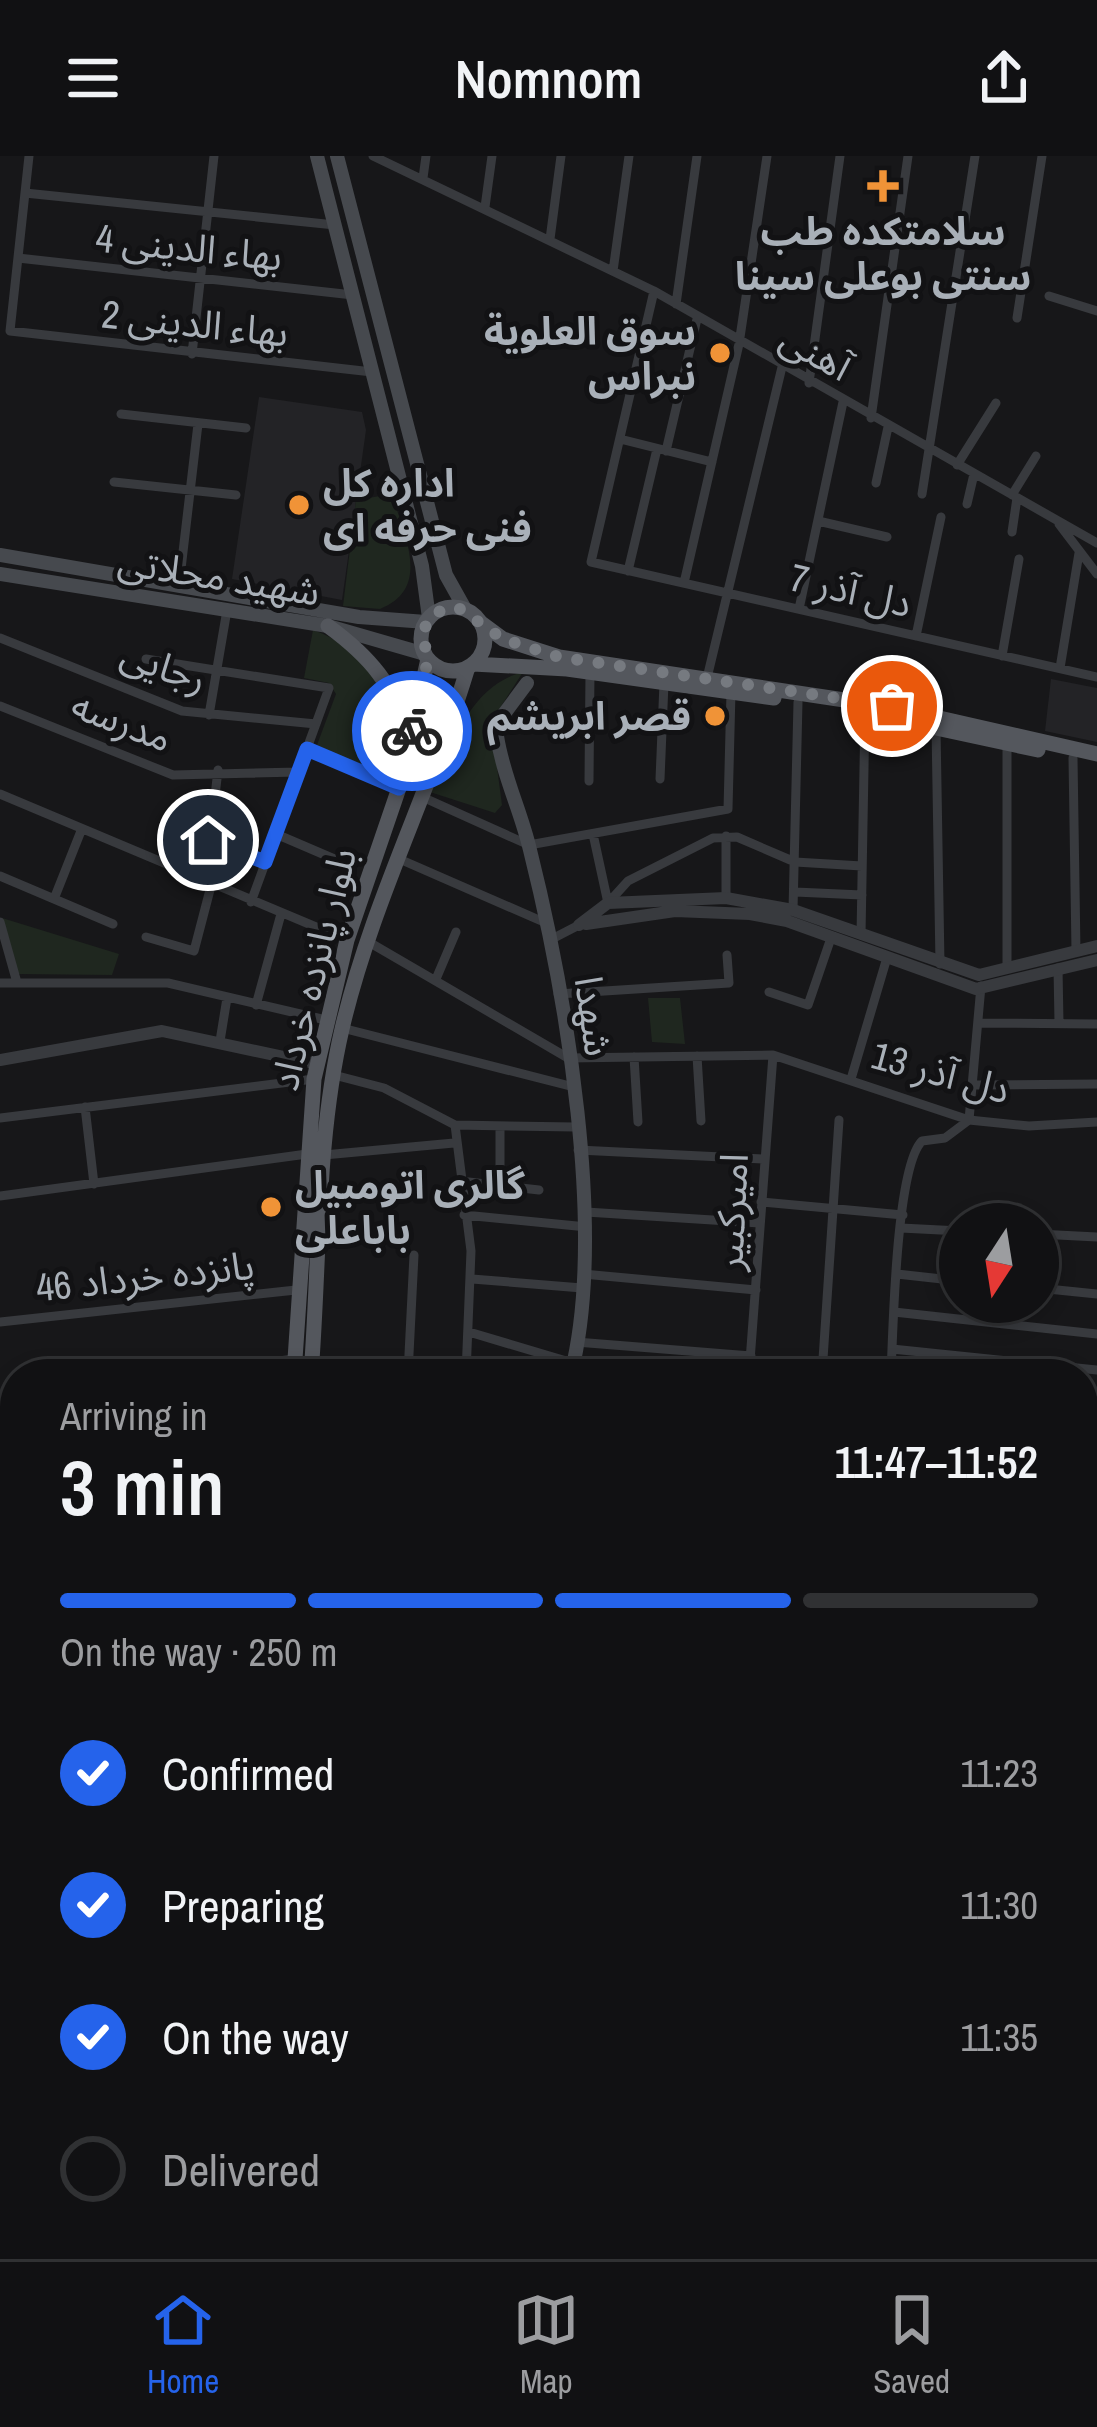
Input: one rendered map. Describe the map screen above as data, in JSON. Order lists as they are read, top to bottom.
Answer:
{
  "streets": {
    "main road": ["شهید محلاتی", "بلوار پانزده خرداد", "شهدا"],
    "street": [
      "بهاء الدینی 4",
      "بهاء الدینی 2",
      "آهنی",
      "دل آذر 7",
      "رجایی",
      "مدرسه",
      "دل آذر 13",
      "امیرکبیر",
      "پانزده خرداد 46"
    ]
  },
  "crossings": [
    ["بهاء الدینی 4", "بهاء الدینی 2"],
    ["شهید محلاتی", "بلوار پانزده خرداد"],
    ["بلوار پانزده خرداد", "پانزده خرداد 46"],
    ["شهدا", "دل آذر 13"],
    ["دل آذر 13", "امیرکبیر"]
  ],
  "places": {
    "health": ["سلامتکده طب سنتی بوعلی سینا"],
    "other": [
      "سوق العلوية نبراس",
      "اداره کل فنی حرفه ای",
      "قصر ابریشم",
      "گالری اتومبیل باباعلی"
    ]
  },
  "north": "bottom",
  "page": {
    "header": "Nomnom",
    "heading": ["3 min", "Arriving in", "11:47–11:52"],
    "bar": "On the way · 250 m",
    "list": [
      ["Confirmed", "11:23"],
      ["Preparing", "11:30"],
      ["On the way", "11:35"],
      "Delivered"
    ],
    "tabs": ["Home", "Map", "Saved"]
  }
}
